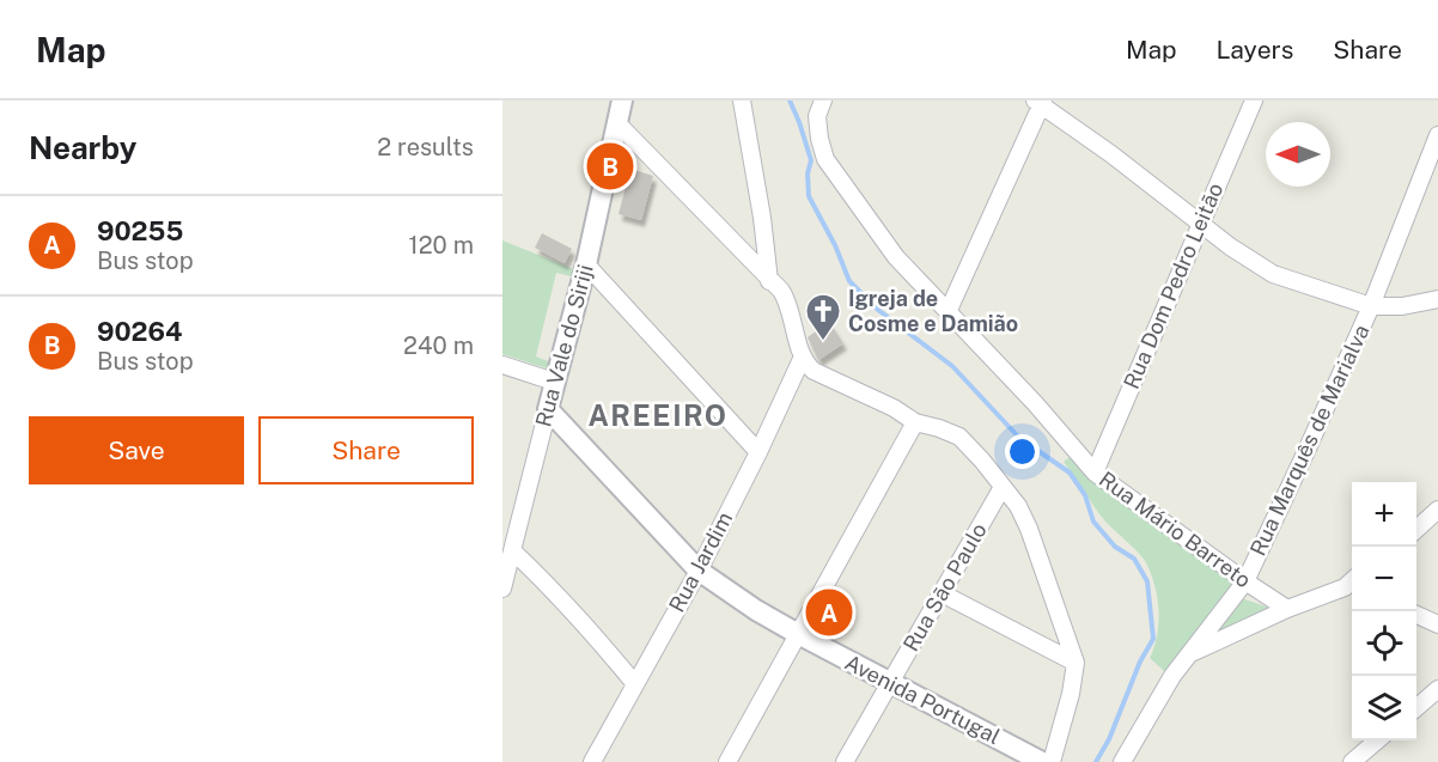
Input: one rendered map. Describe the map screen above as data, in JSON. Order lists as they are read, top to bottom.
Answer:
{
  "streets": {
    "street": [
      "Rua Dom Pedro Leitão",
      "Rua Vale do Siriji",
      "Rua Marquês de Marialva",
      "Rua Mário Barreto",
      "Rua Jardim",
      "Rua São Paulo",
      "Avenida Portugal"
    ]
  },
  "crossings": [
    ["Rua Dom Pedro Leitão", "Rua Mário Barreto"],
    ["Rua Vale do Siriji", "Avenida Portugal"],
    ["Rua Marquês de Marialva", "Rua Mário Barreto"],
    ["Rua Jardim", "Avenida Portugal"],
    ["Rua São Paulo", "Avenida Portugal"]
  ],
  "districts": ["AREEIRO"],
  "places": {
    "church": ["Igreja de Cosme e Damião"]
  },
  "north": "left",
  "page": {
    "header": "Map",
    "nav": ["Map", "Layers", "Share"],
    "heading": ["Nearby", "2 results"],
    "pins": ["B", "A"],
    "list": [
      {
        "mark": "A",
        "name": "90255",
        "note": "Bus stop",
        "value": "120 m"
      },
      {
        "mark": "B",
        "name": "90264",
        "note": "Bus stop",
        "value": "240 m"
      }
    ],
    "buttons": ["Save", "Share"],
    "map_buttons": ["+", "−"]
  }
}
